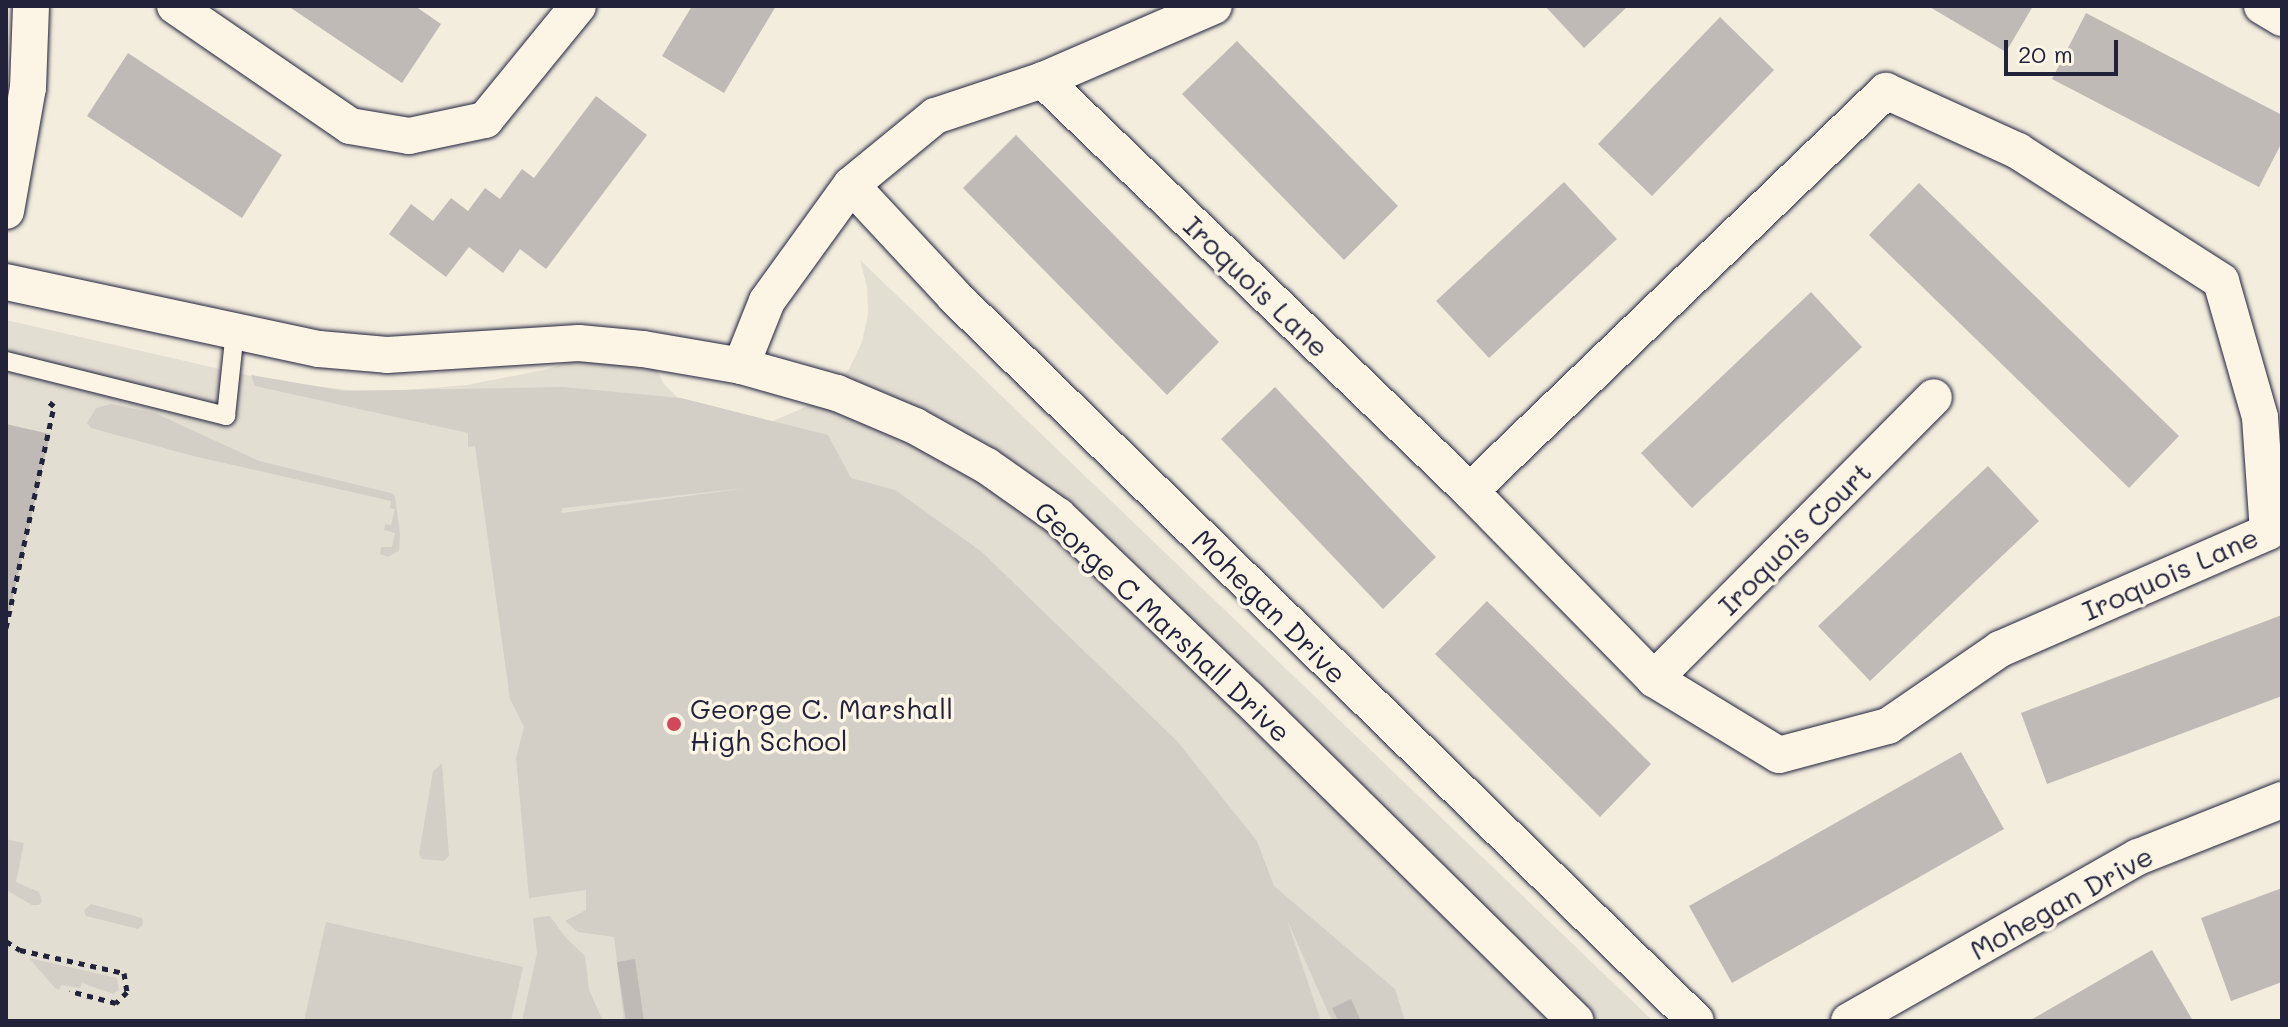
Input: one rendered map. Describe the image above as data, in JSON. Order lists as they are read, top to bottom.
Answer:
{
  "streets": {
    "street": [
      "Iroquois Lane",
      "Iroquois Court",
      "Mohegan Drive",
      "George C Marshall Drive"
    ]
  },
  "crossings": [
    ["Iroquois Lane", "Iroquois Court"]
  ],
  "places": ["George C. Marshall High School"],
  "scale_bar": "20 m"
}
